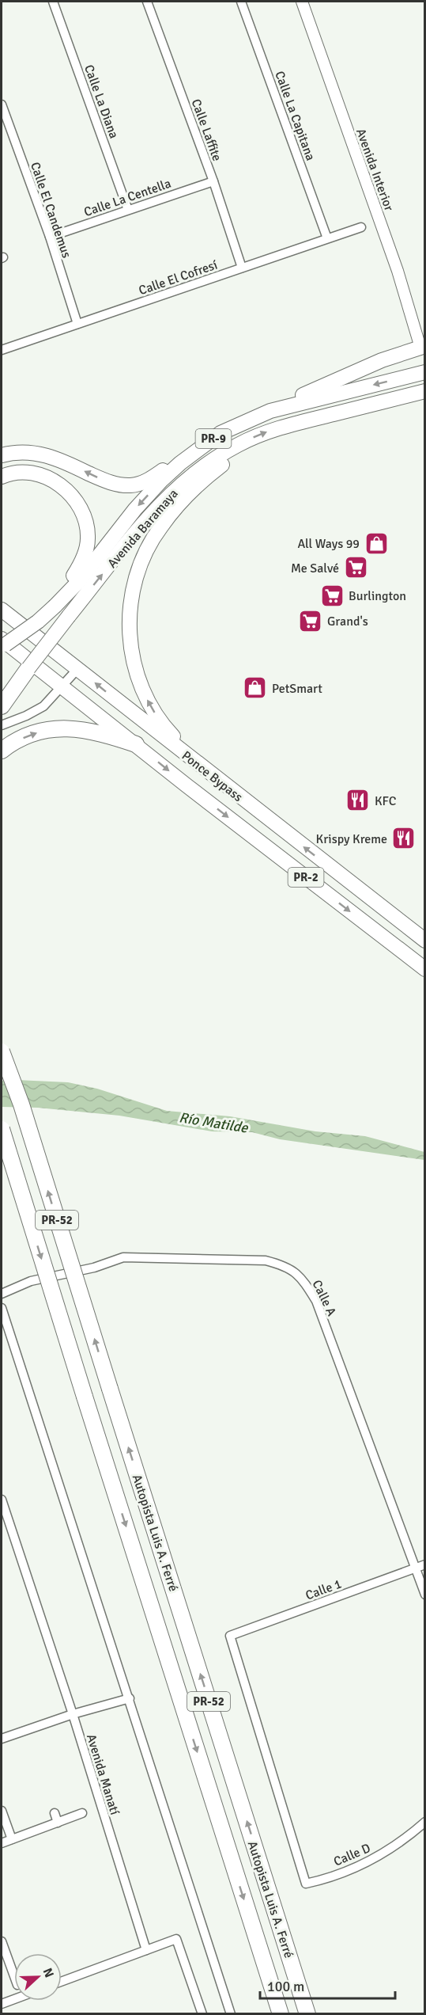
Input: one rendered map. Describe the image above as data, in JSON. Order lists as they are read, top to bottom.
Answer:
{
  "streets": {
    "highway": [
      "PR-9",
      "Avenida Baramaya",
      "Ponce Bypass",
      "PR-2",
      "PR-52",
      "Autopista Luis A. Ferré"
    ],
    "street": [
      "Calle La Diana",
      "Calle La Capitana",
      "Calle Laffite",
      "Avenida Interior",
      "Calle La Centella",
      "Calle El Candemus",
      "Calle El Cofresí",
      "Calle A",
      "Calle 1",
      "Avenida Manatí",
      "Calle D"
    ]
  },
  "crossings": [
    ["Calle La Diana", "Calle La Centella"],
    ["Calle La Capitana", "Calle El Cofresí"],
    ["Calle Laffite", "Calle La Centella"],
    ["Calle Laffite", "Calle El Cofresí"],
    ["Calle La Centella", "Calle El Candemus"],
    ["Calle El Candemus", "Calle El Cofresí"],
    ["Calle A", "Calle 1"],
    ["Calle 1", "Calle D"]
  ],
  "water": ["Río Matilde"],
  "places": {
    "shop": ["All Ways 99", "PetSmart"],
    "supermarket": ["Me Salvé", "Burlington", "Grand's"],
    "restaurant": ["KFC", "Krispy Kreme"]
  },
  "scale_bar": "100 m",
  "north": "right"
}
